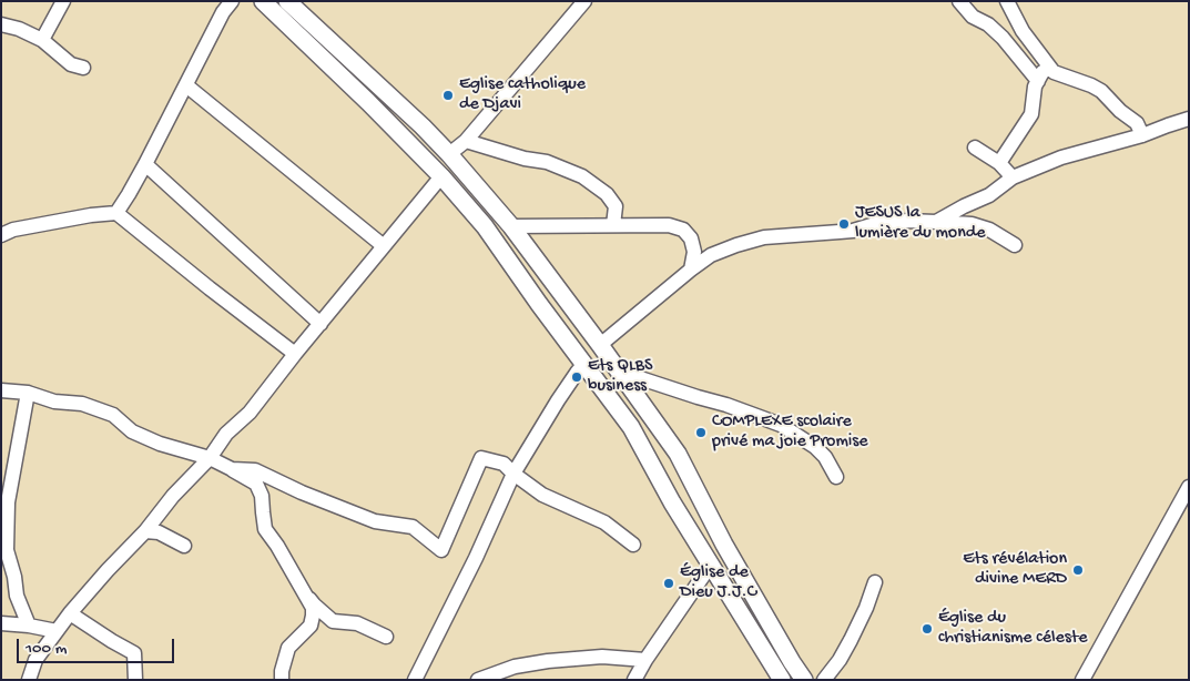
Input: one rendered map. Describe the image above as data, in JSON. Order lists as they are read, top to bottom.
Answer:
{
  "places": [
    "Eglise catholique de Djavi",
    "JESUS la lumière du monde",
    "Ets QLBS business",
    "COMPLEXE scolaire privé ma joie Promise",
    "Ets révélation divine MERD",
    "Église de Dieu J.J.C",
    "Église du christianisme céleste"
  ],
  "scale_bar": "100 m"
}
